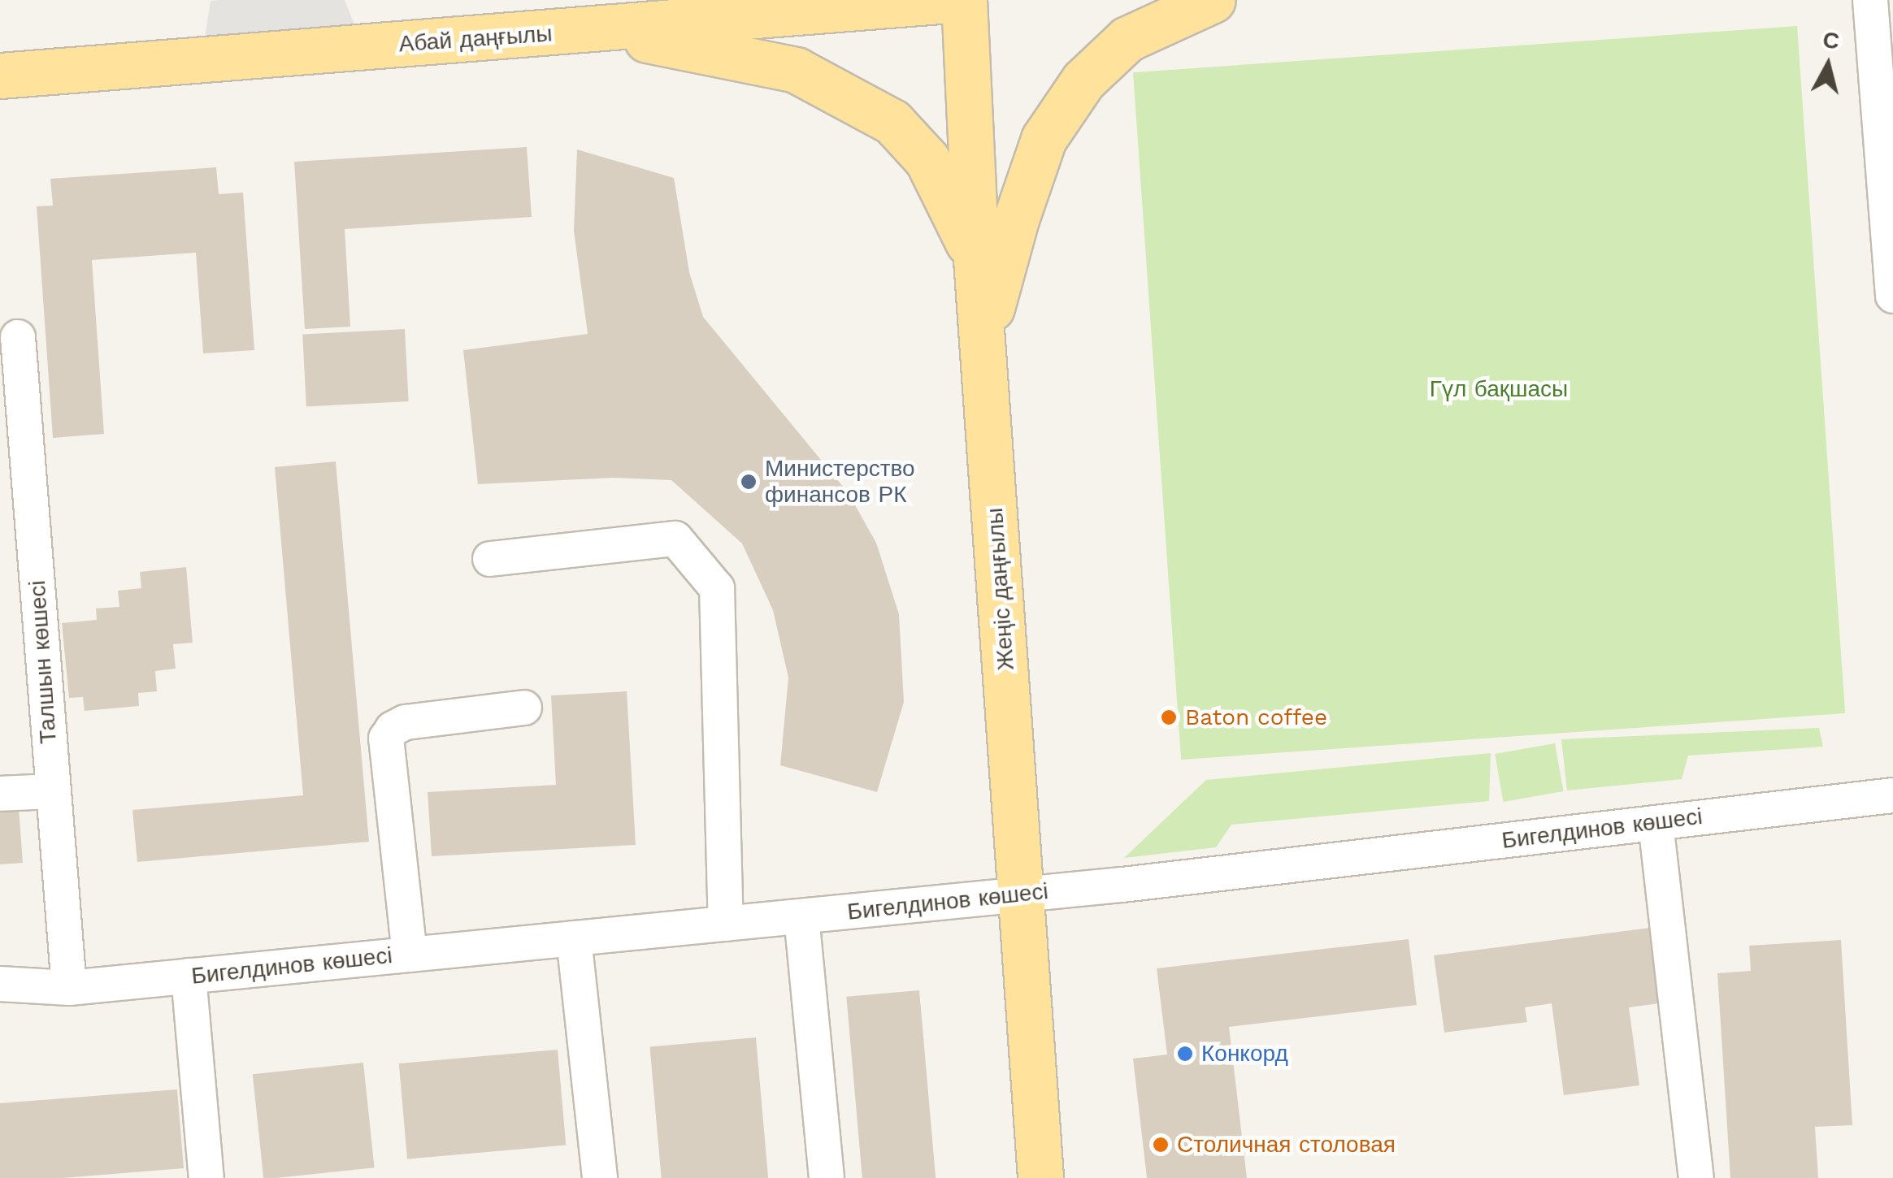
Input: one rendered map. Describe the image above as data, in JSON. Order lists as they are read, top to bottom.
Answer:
{
  "streets": {
    "main road": ["Абай даңғылы", "Жеңіс даңғылы"],
    "street": ["Талшын көшесі", "Бигелдинов көшесі"]
  },
  "crossings": [
    ["Жеңіс даңғылы", "Бигелдинов көшесі"],
    ["Талшын көшесі", "Бигелдинов көшесі"]
  ],
  "parks": ["Гүл бақшасы"],
  "places": [
    "Министерство финансов РК",
    "Baton coffee",
    "Конкорд",
    "Столичная столовая"
  ],
  "north": "top"
}
